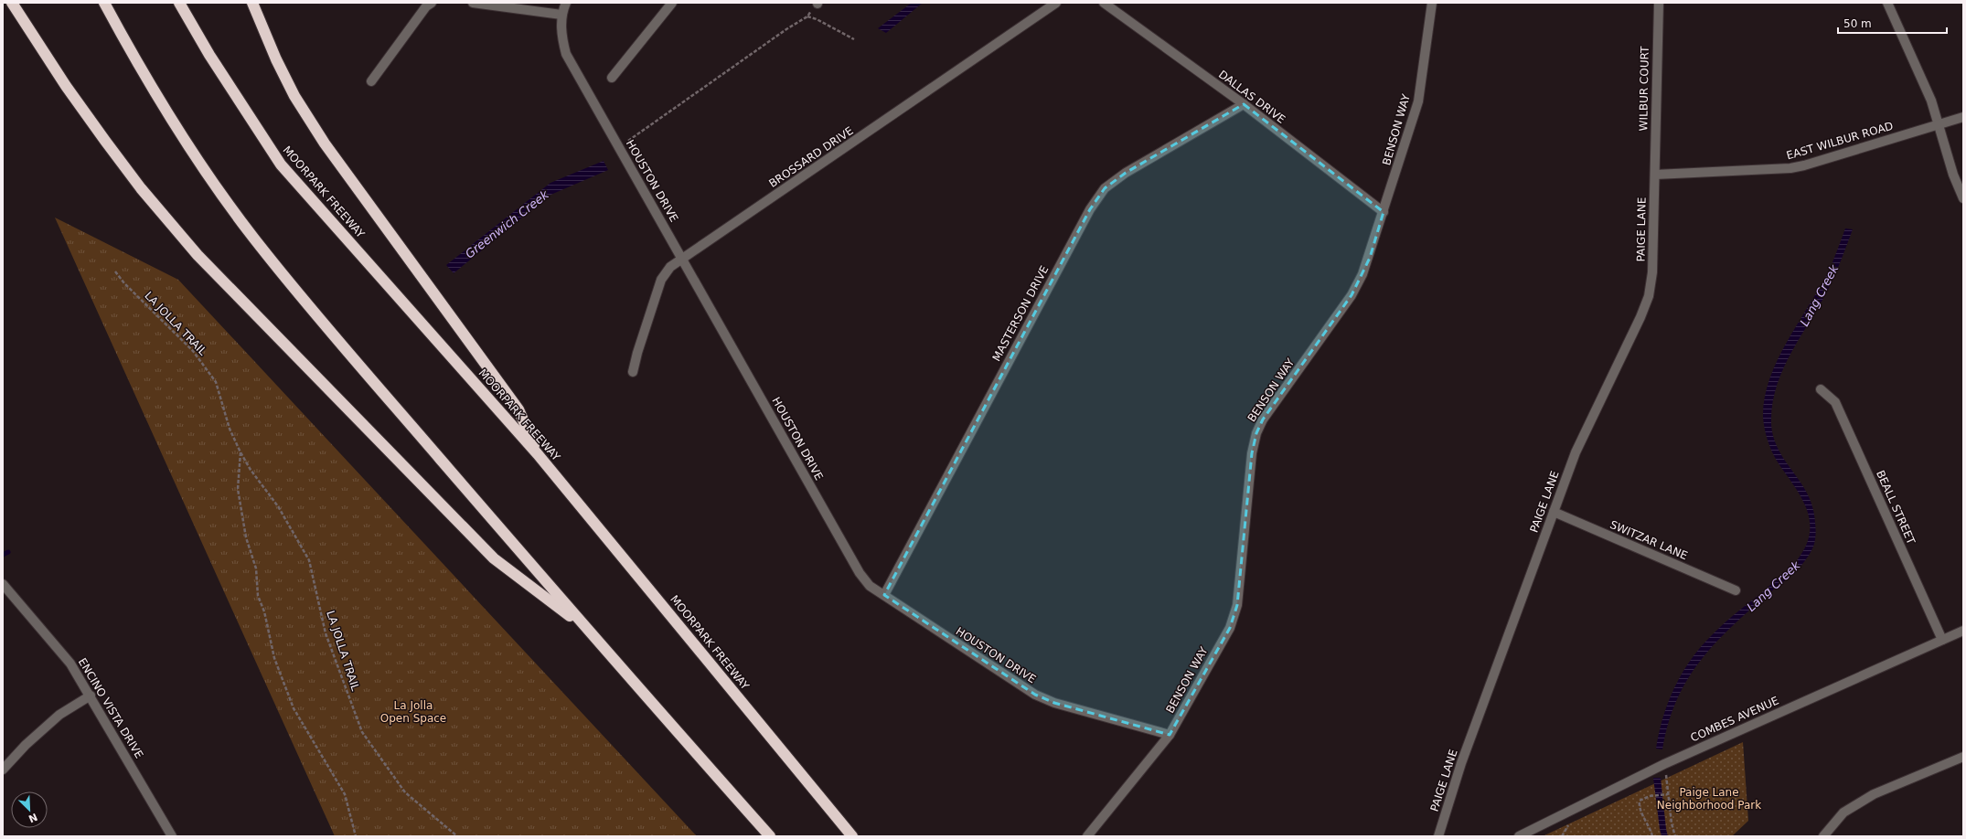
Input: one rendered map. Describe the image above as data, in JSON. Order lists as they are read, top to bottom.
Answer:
{
  "streets": {
    "highway": ["MOORPARK FREEWAY"],
    "street": [
      "WILBUR COURT",
      "DALLAS DRIVE",
      "BENSON WAY",
      "EAST WILBUR ROAD",
      "BROSSARD DRIVE",
      "HOUSTON DRIVE",
      "PAIGE LANE",
      "MASTERSON DRIVE",
      "BEALL STREET",
      "SWITZAR LANE",
      "ENCINO VISTA DRIVE",
      "COMBES AVENUE"
    ],
    "path": ["LA JOLLA TRAIL"]
  },
  "crossings": [
    ["WILBUR COURT", "EAST WILBUR ROAD"],
    ["WILBUR COURT", "PAIGE LANE"],
    ["DALLAS DRIVE", "BENSON WAY"],
    ["DALLAS DRIVE", "MASTERSON DRIVE"],
    ["BENSON WAY", "HOUSTON DRIVE"],
    ["EAST WILBUR ROAD", "PAIGE LANE"],
    ["BROSSARD DRIVE", "HOUSTON DRIVE"],
    ["HOUSTON DRIVE", "MASTERSON DRIVE"],
    ["PAIGE LANE", "SWITZAR LANE"],
    ["BEALL STREET", "COMBES AVENUE"]
  ],
  "water": ["Greenwich Creek", "Lang Creek"],
  "parks": ["La Jolla Open Space", "Paige Lane Neighborhood Park"],
  "scale_bar": "50 m",
  "north": "bottom right"
}
